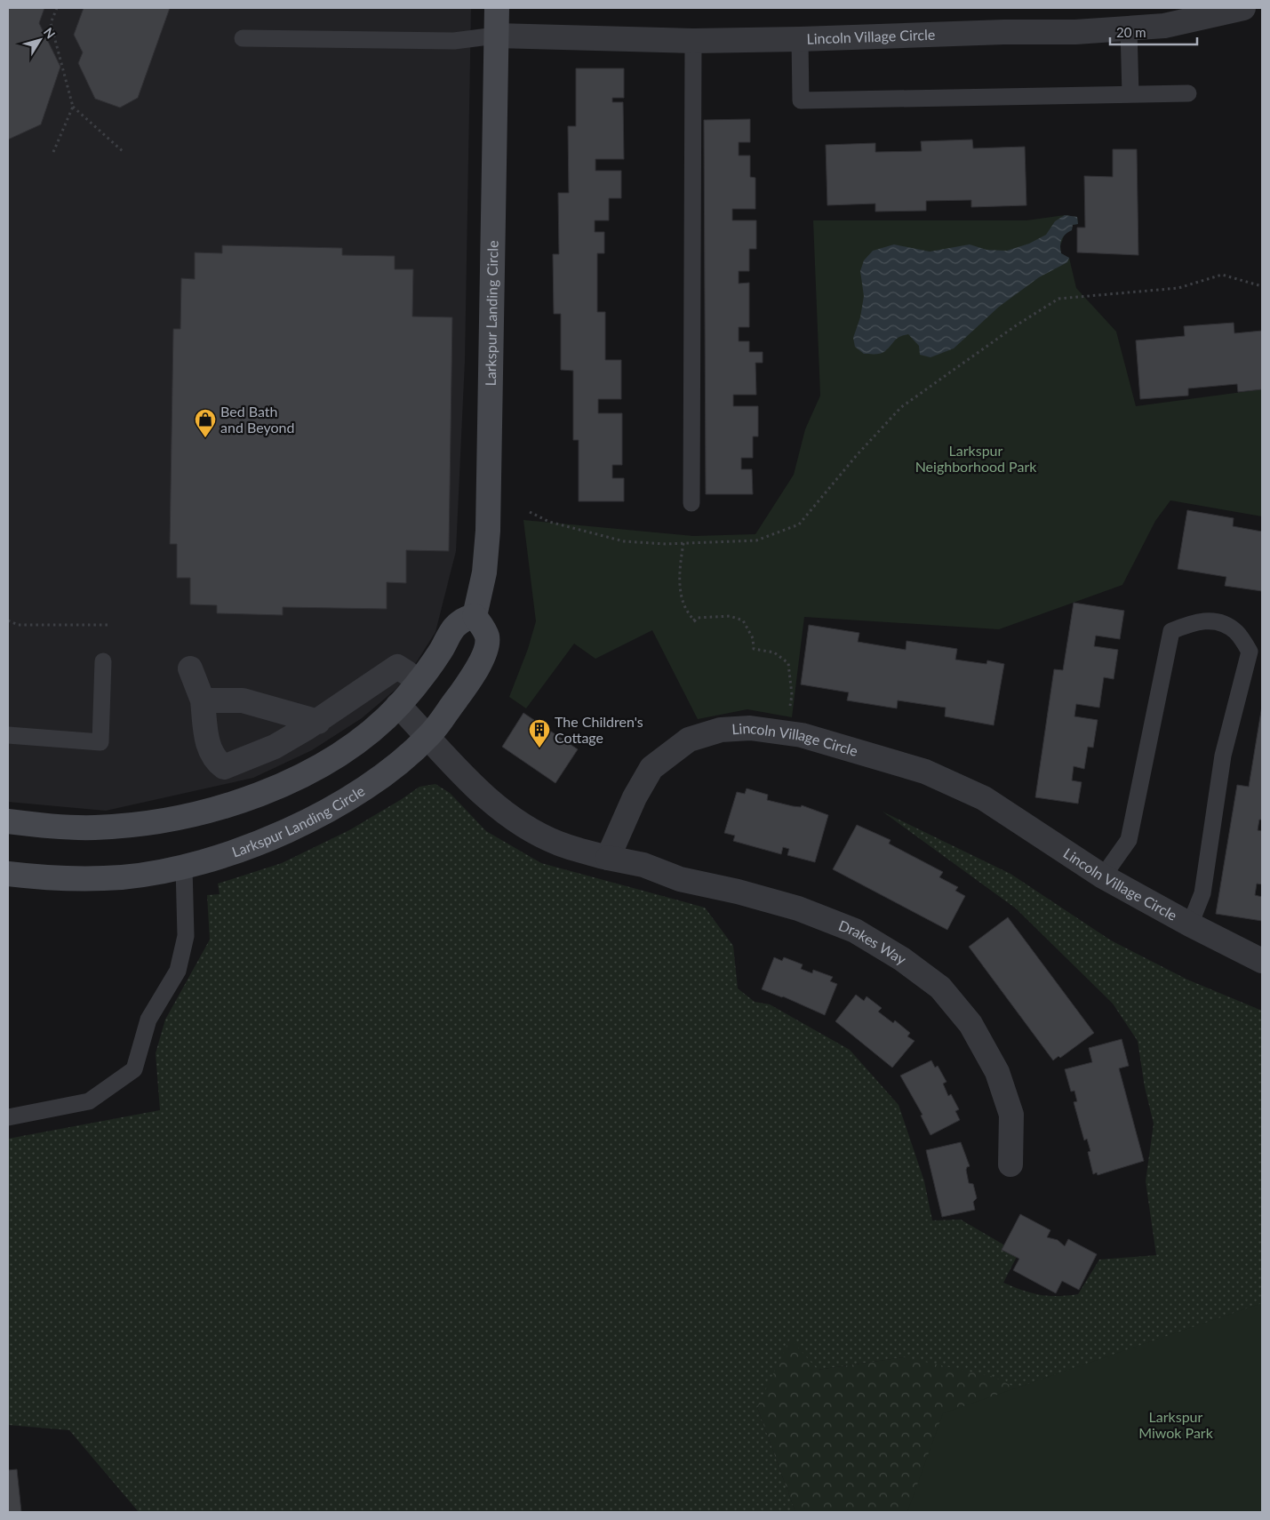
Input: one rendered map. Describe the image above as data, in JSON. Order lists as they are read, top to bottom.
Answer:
{
  "streets": {
    "main road": ["Larkspur Landing Circle"],
    "street": ["Lincoln Village Circle", "Drakes Way"]
  },
  "crossings": [
    ["Lincoln Village Circle", "Larkspur Landing Circle"],
    ["Lincoln Village Circle", "Drakes Way"]
  ],
  "parks": ["Larkspur Neighborhood Park", "Larkspur Miwok Park"],
  "places": {
    "shop": ["Bed Bath and Beyond"],
    "building": ["The Children's Cottage"]
  },
  "scale_bar": "20 m",
  "north": "top right"
}
